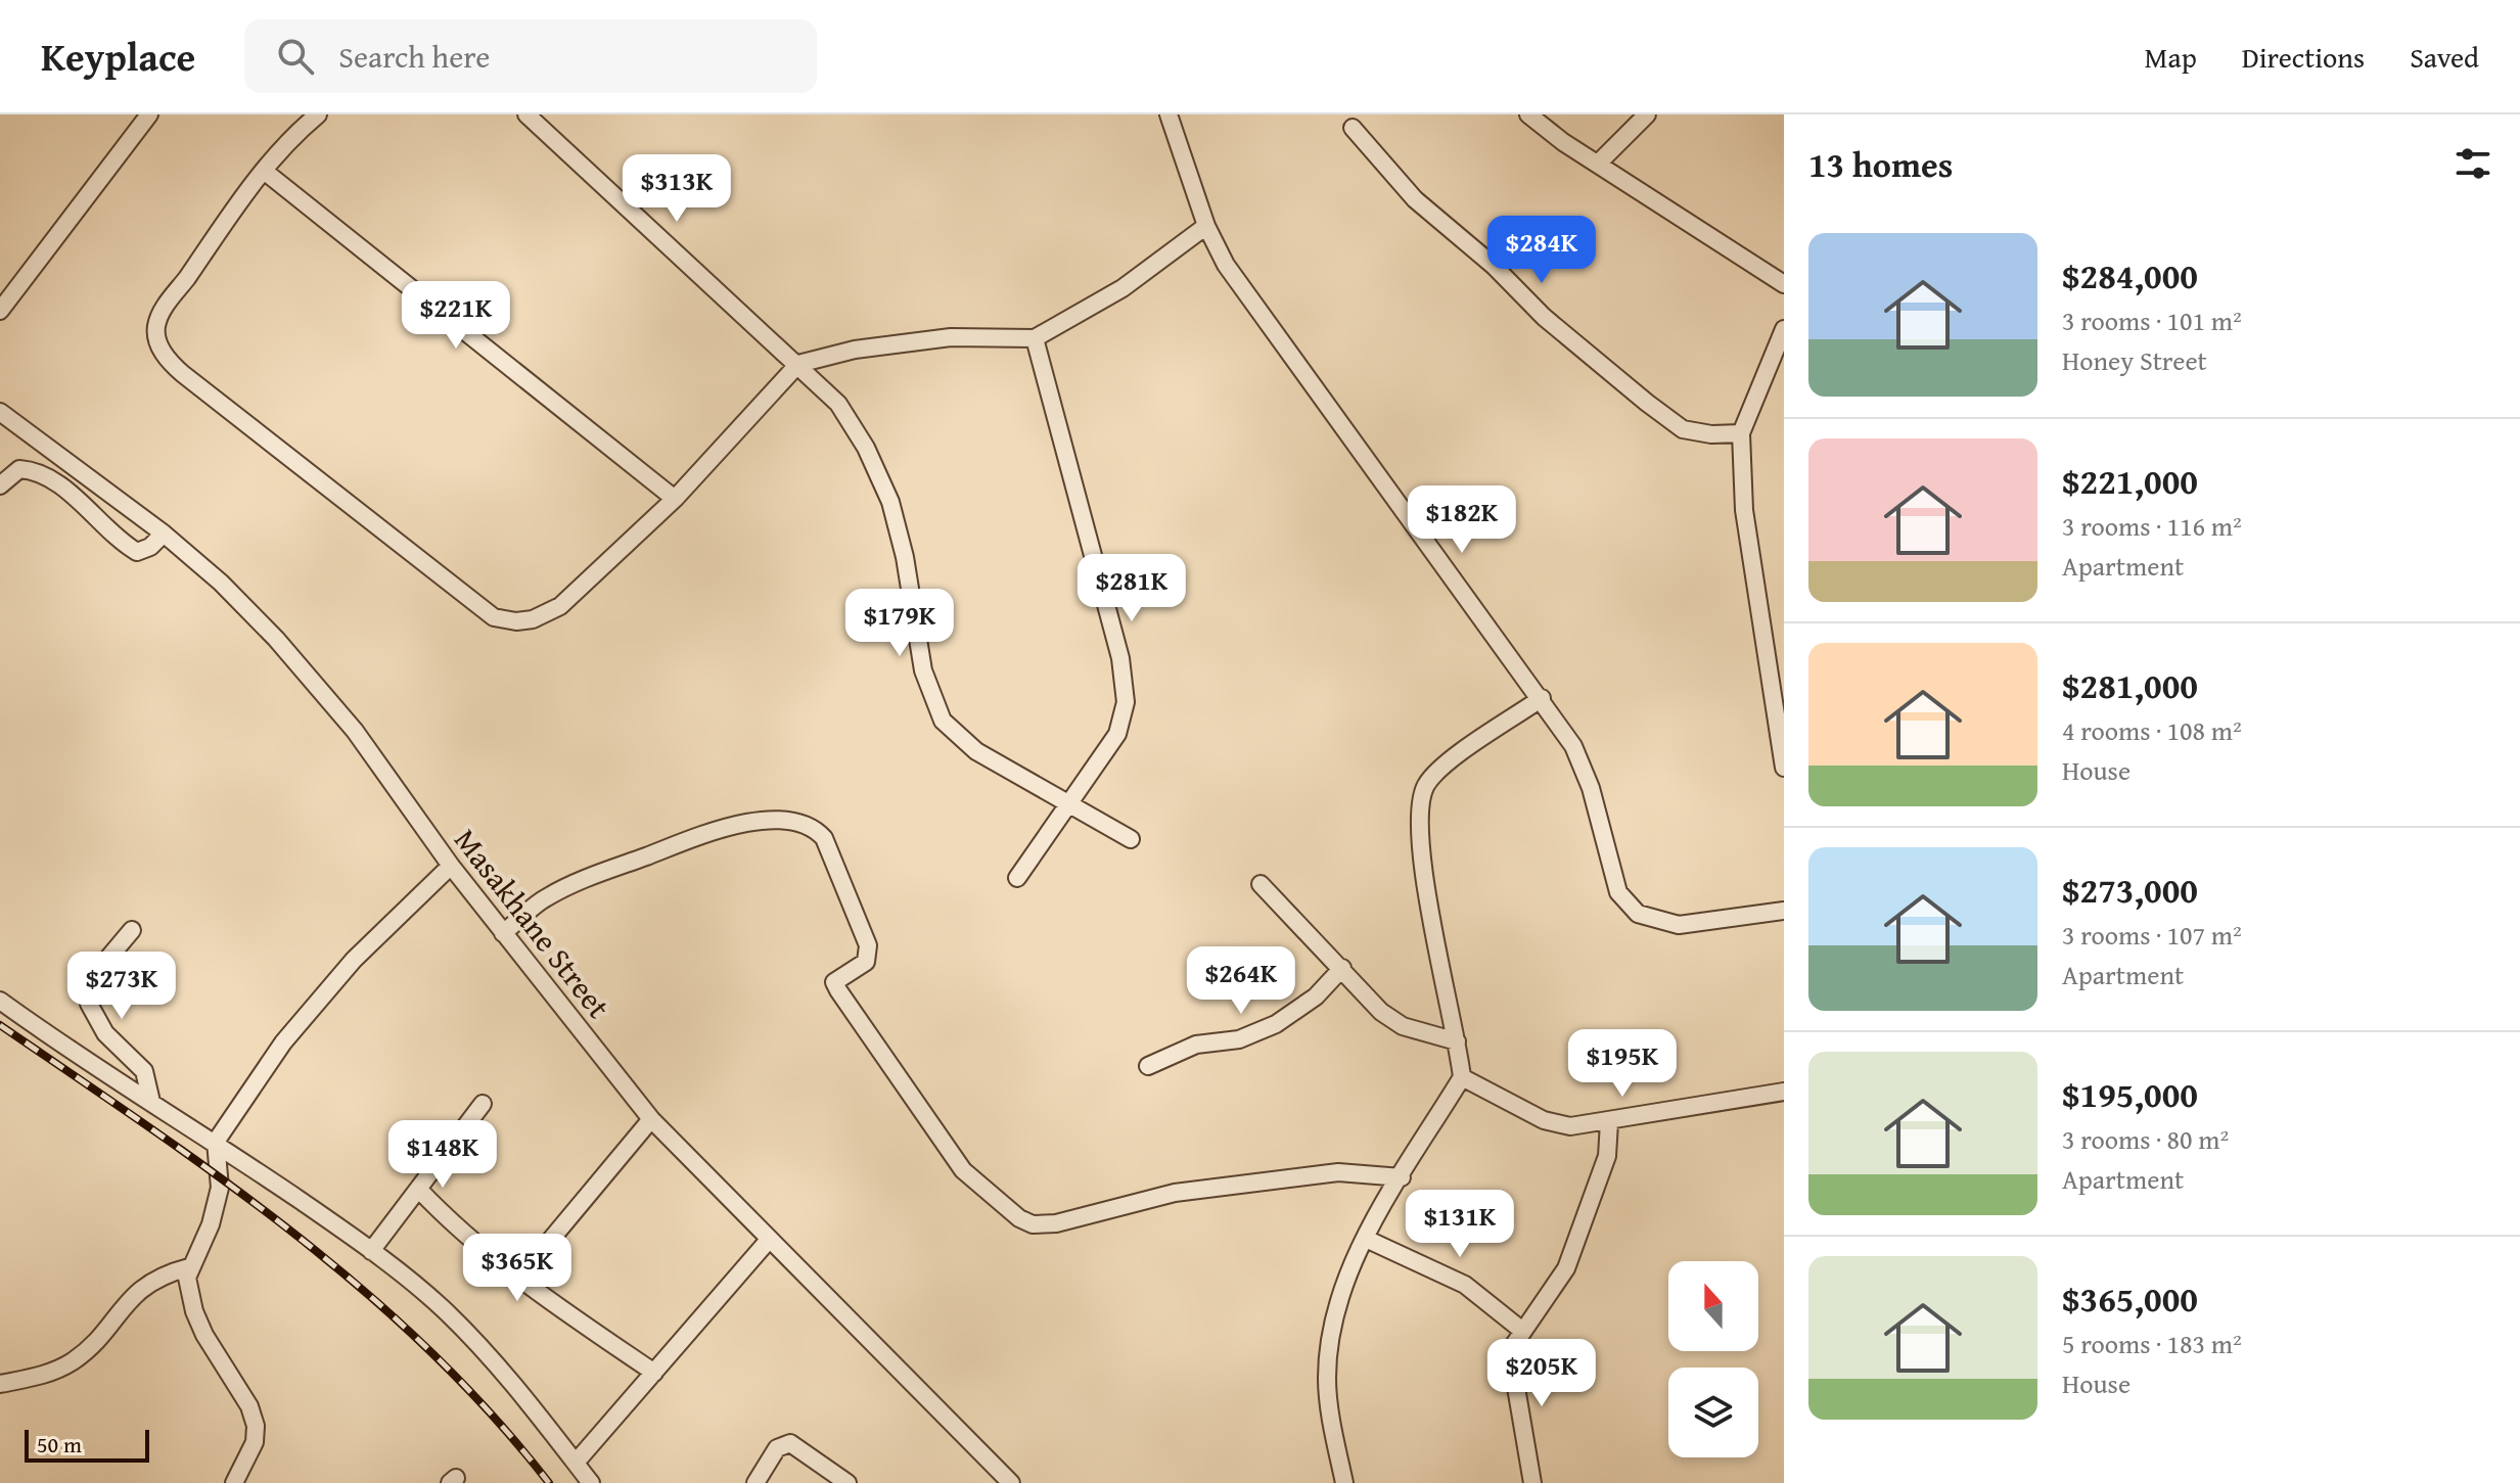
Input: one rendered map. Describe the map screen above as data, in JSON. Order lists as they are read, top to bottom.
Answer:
{
  "streets": {
    "street": ["Masakhane Street"]
  },
  "scale_bar": "50 m",
  "north": "top",
  "page": {
    "header": "Keyplace",
    "search": "Search here",
    "nav": ["Map", "Directions", "Saved"],
    "heading": "13 homes",
    "price": [
      "$313K",
      "$284K",
      "$221K",
      "$182K",
      "$281K",
      "$179K",
      "$264K",
      "$273K",
      "$195K",
      "$148K",
      "$131K",
      "$365K",
      "$205K"
    ],
    "list": [
      {
        "name": "$284,000",
        "note": "3 rooms · 101 m² · Honey Street"
      },
      {
        "name": "$221,000",
        "note": "3 rooms · 116 m² · Apartment"
      },
      {
        "name": "$281,000",
        "note": "4 rooms · 108 m² · House"
      },
      {
        "name": "$273,000",
        "note": "3 rooms · 107 m² · Apartment"
      },
      {
        "name": "$195,000",
        "note": "3 rooms · 80 m² · Apartment"
      },
      {
        "name": "$365,000",
        "note": "5 rooms · 183 m² · House"
      }
    ],
    "scale": "50 m"
  }
}
